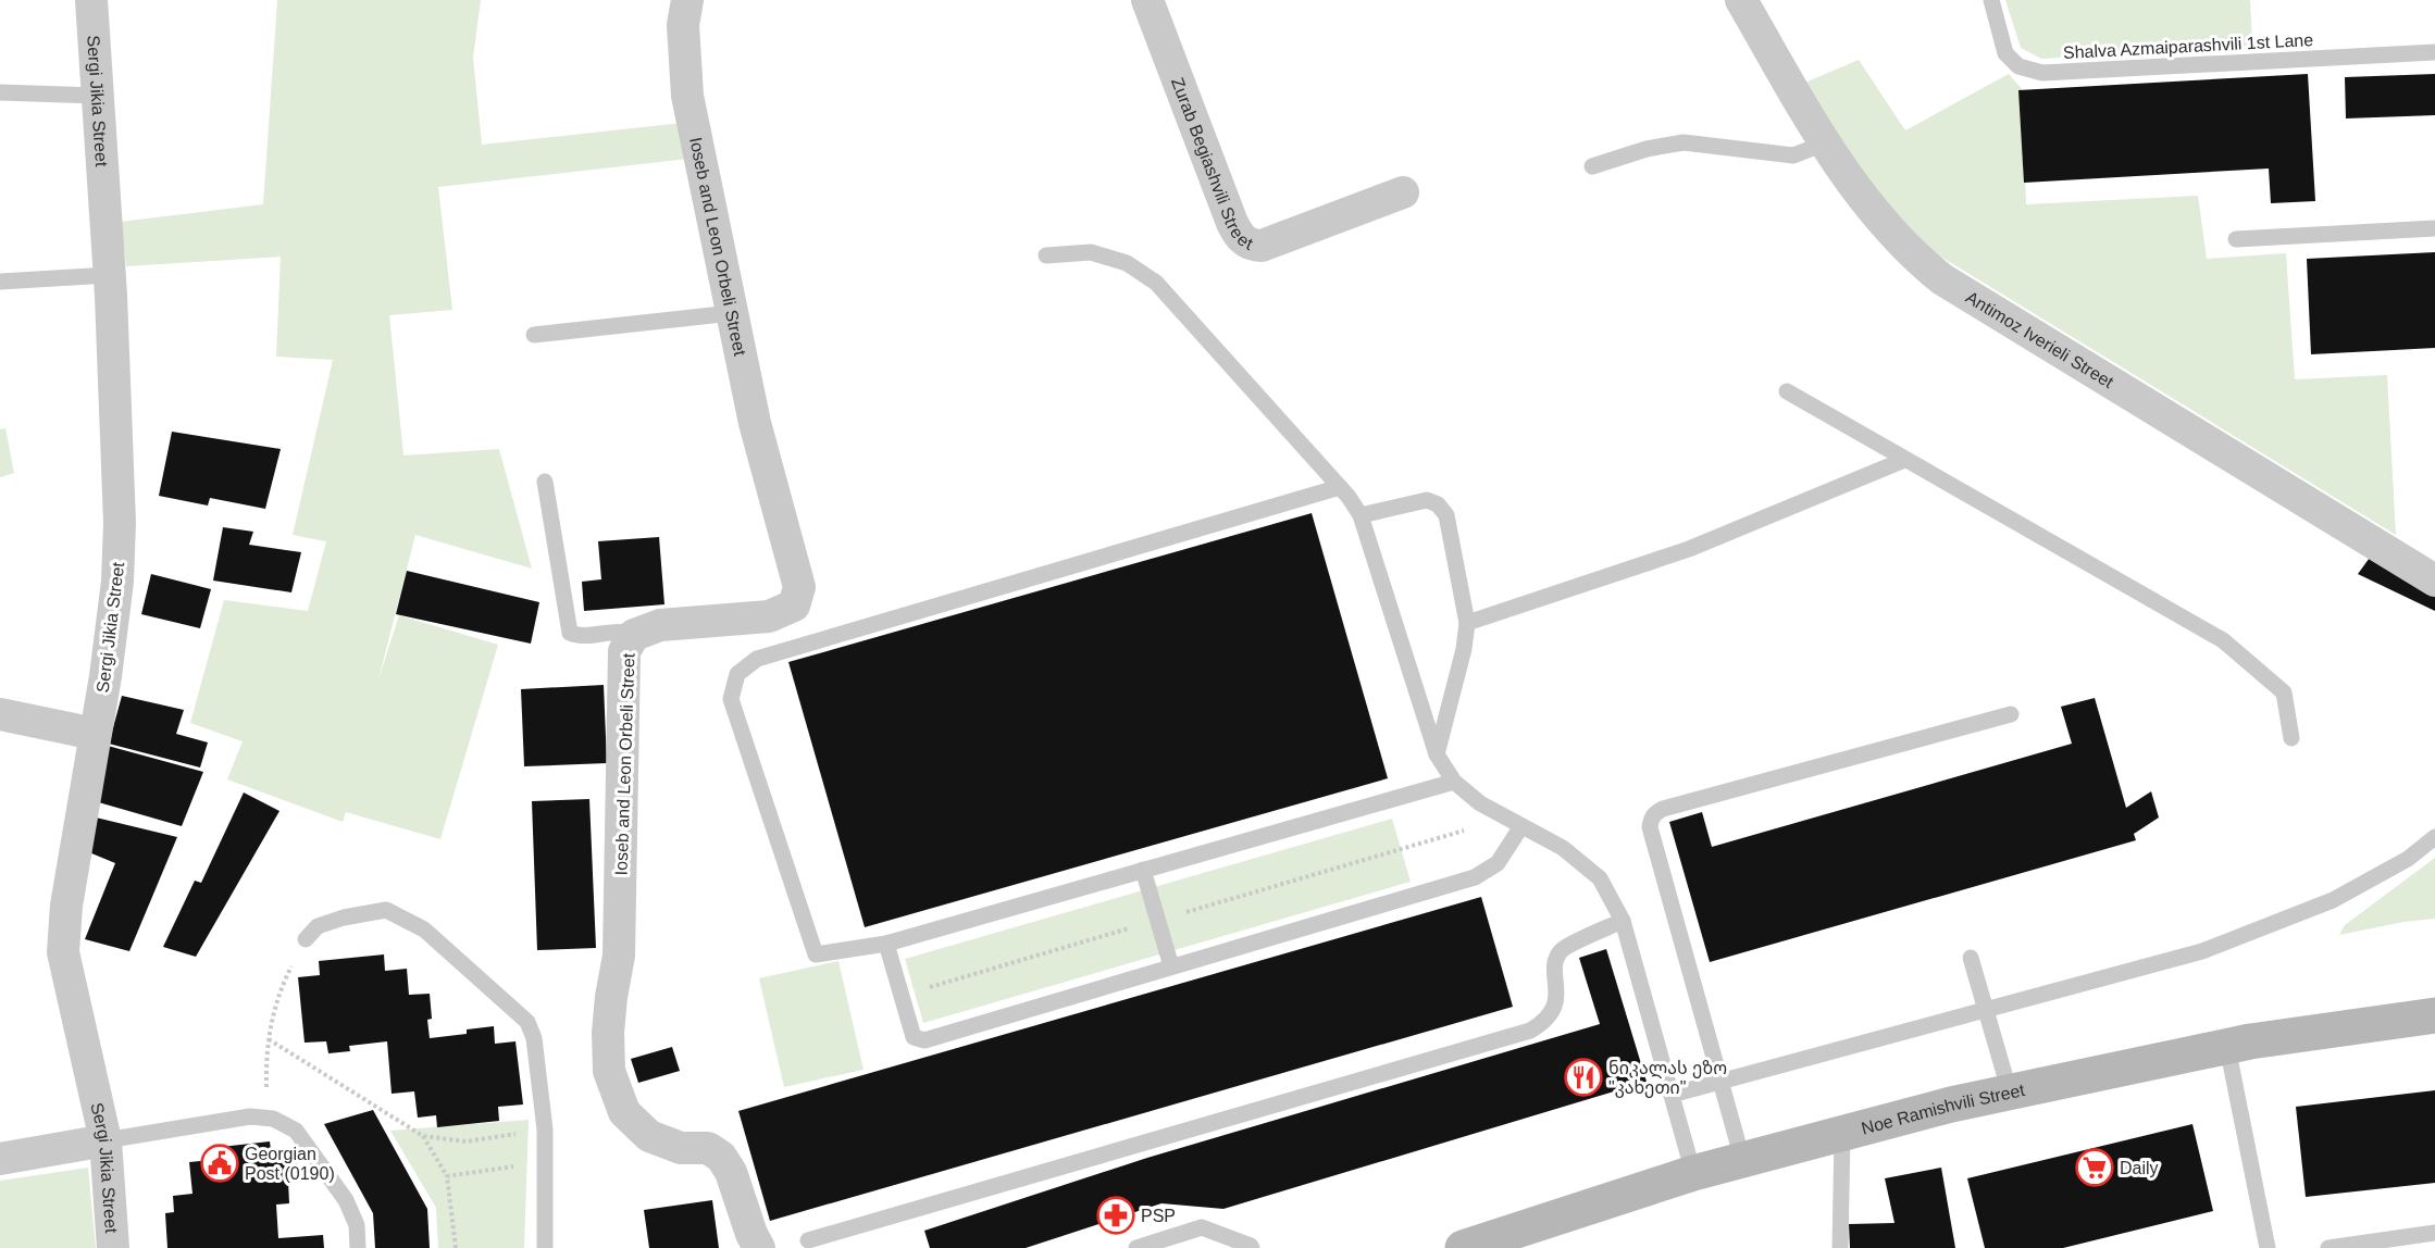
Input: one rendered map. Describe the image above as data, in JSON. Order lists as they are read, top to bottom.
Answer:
{
  "streets": {
    "street": [
      "Sergi Jikia Street",
      "Zurab Begiashvili Street",
      "Ioseb and Leon Orbeli Street",
      "Antimoz Iverieli Street",
      "Noe Ramishvili Street"
    ],
    "lane": ["Shalva Azmaiparashvili 1st Lane"]
  },
  "places": {
    "restaurant": ["ნიკალას ეზო \"კახეთი\""],
    "public building": ["Georgian Post (0190)"],
    "supermarket": ["Daily"],
    "pharmacy": ["PSP"]
  }
}
